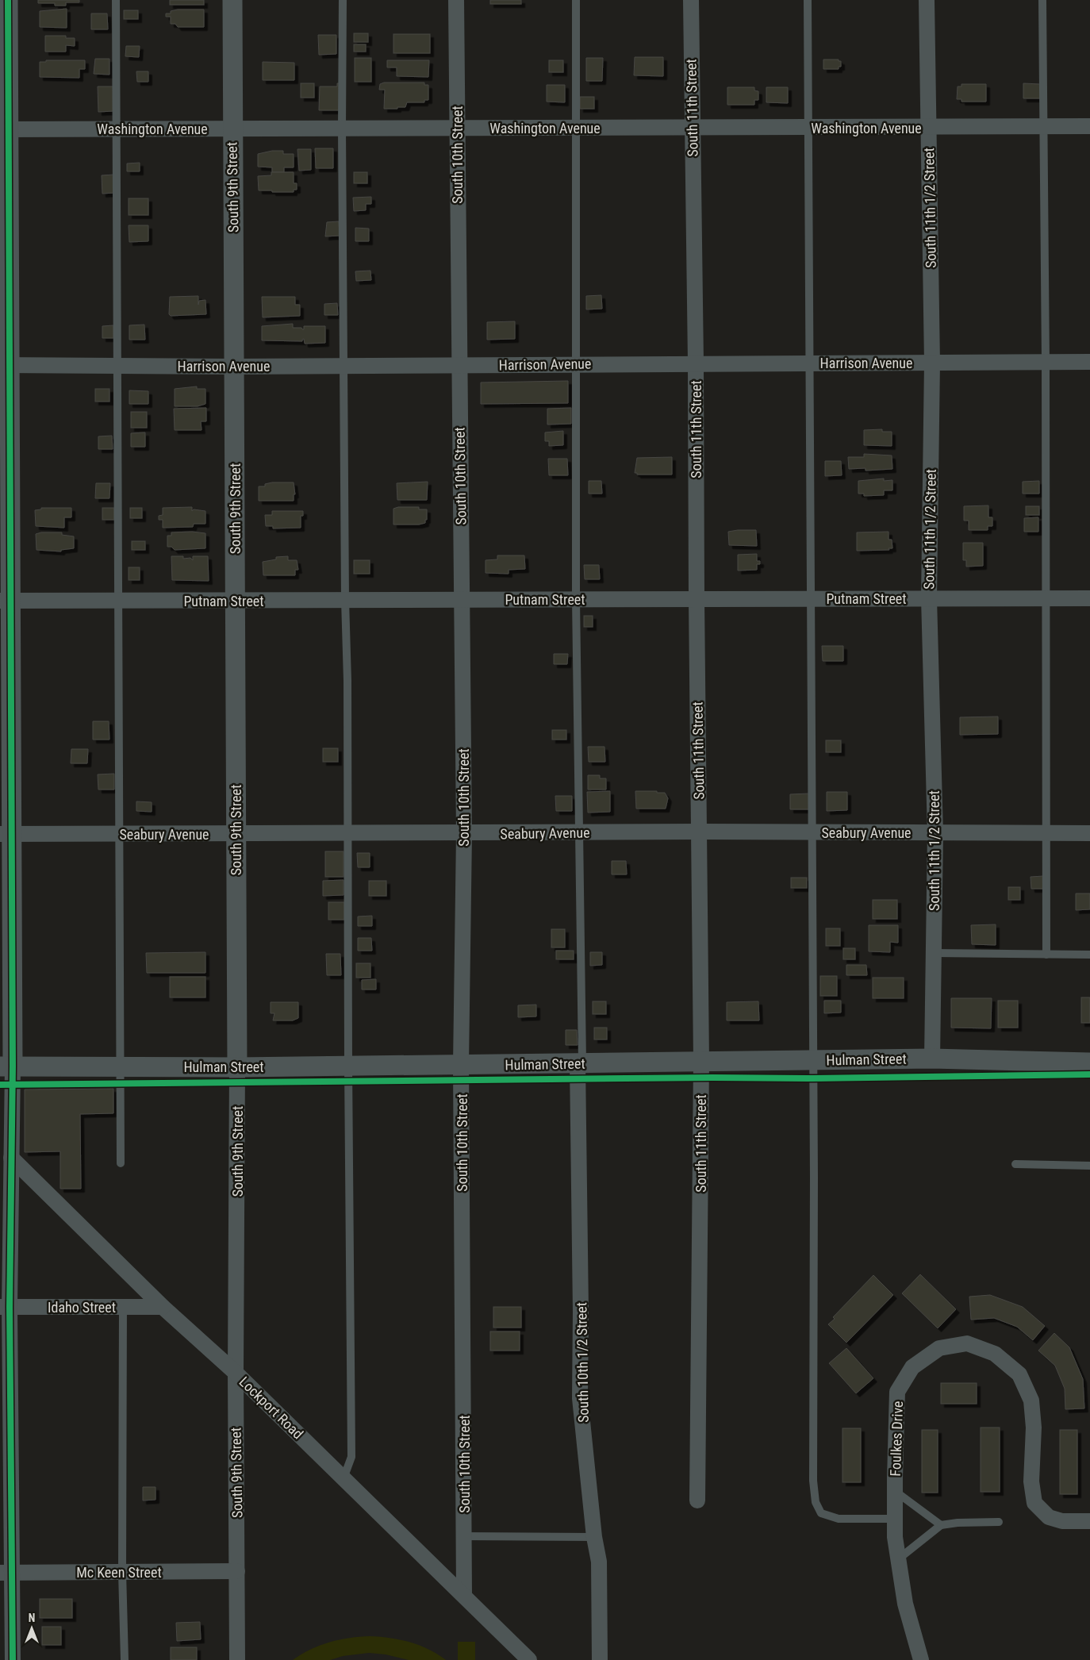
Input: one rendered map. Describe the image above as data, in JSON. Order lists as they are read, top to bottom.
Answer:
{
  "streets": {
    "street": [
      "South 11th Street",
      "Washington Avenue",
      "South 10th Street",
      "South 9th Street",
      "South 11th 1/2 Street",
      "Harrison Avenue",
      "Putnam Street",
      "Seabury Avenue",
      "Hulman Street",
      "Idaho Street",
      "South 10th 1/2 Street",
      "Lockport Road",
      "Foulkes Drive",
      "Mc Keen Street"
    ]
  },
  "crossings": [
    ["South 11th Street", "Washington Avenue"],
    ["South 11th Street", "Harrison Avenue"],
    ["South 11th Street", "Putnam Street"],
    ["South 11th Street", "Seabury Avenue"],
    ["South 11th Street", "Hulman Street"],
    ["Washington Avenue", "South 10th Street"],
    ["Washington Avenue", "South 9th Street"],
    ["Washington Avenue", "South 11th 1/2 Street"],
    ["South 10th Street", "Harrison Avenue"],
    ["South 10th Street", "Putnam Street"],
    ["South 10th Street", "Seabury Avenue"],
    ["South 10th Street", "Hulman Street"],
    ["South 10th Street", "Lockport Road"],
    ["South 9th Street", "Harrison Avenue"],
    ["South 9th Street", "Putnam Street"],
    ["South 9th Street", "Seabury Avenue"],
    ["South 9th Street", "Hulman Street"],
    ["South 9th Street", "Lockport Road"],
    ["South 9th Street", "Mc Keen Street"],
    ["South 11th 1/2 Street", "Harrison Avenue"],
    ["South 11th 1/2 Street", "Putnam Street"],
    ["South 11th 1/2 Street", "Seabury Avenue"],
    ["South 11th 1/2 Street", "Hulman Street"],
    ["Hulman Street", "South 10th 1/2 Street"],
    ["Idaho Street", "Lockport Road"]
  ],
  "north": "top"
}
